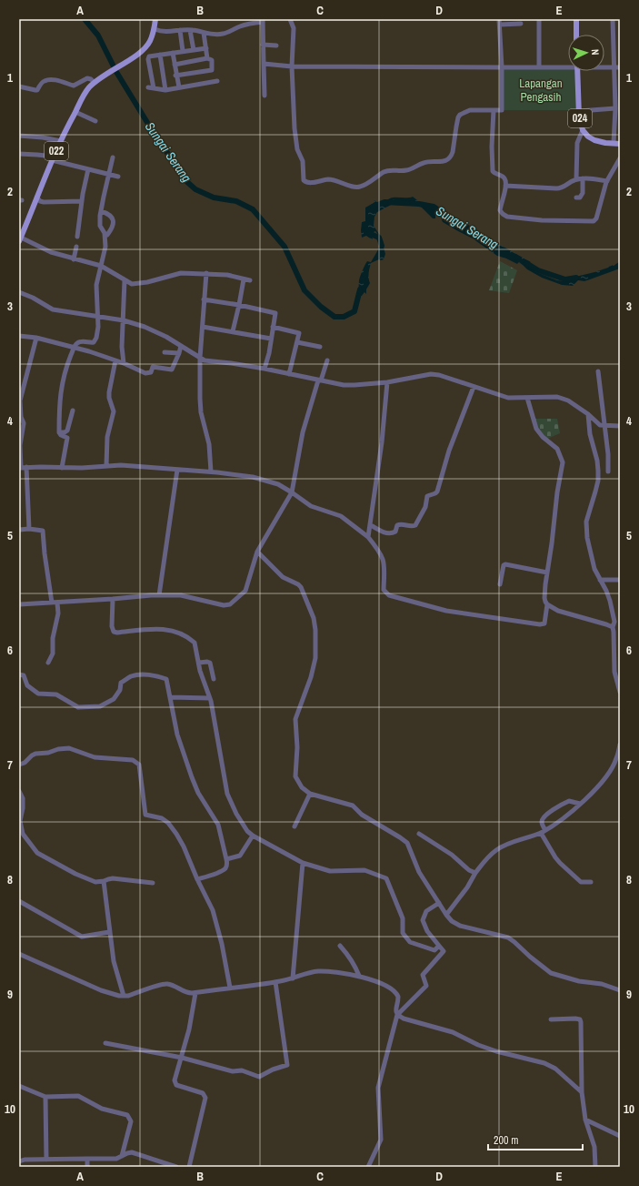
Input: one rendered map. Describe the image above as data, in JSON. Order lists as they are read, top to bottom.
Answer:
{
  "streets": {
    "main road": ["024", "022"]
  },
  "water": ["Sungai Serang"],
  "parks": ["Lapangan Pengasih"],
  "scale_bar": "200 m",
  "north": "right",
  "grid": {
    "columns": [
      "A",
      "B",
      "C",
      "D",
      "E"
    ],
    "rows": [
      "1",
      "2",
      "3",
      "4",
      "5",
      "6",
      "7",
      "8",
      "9",
      "10"
    ]
  }
}
